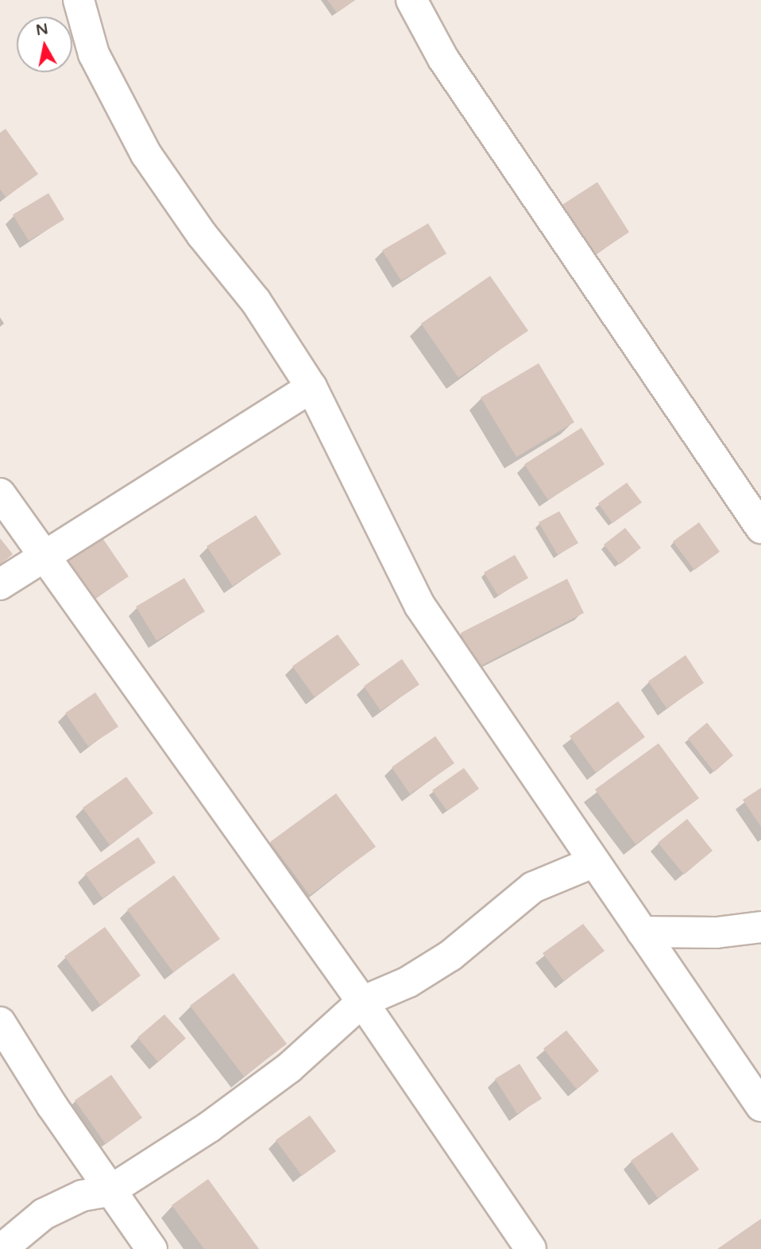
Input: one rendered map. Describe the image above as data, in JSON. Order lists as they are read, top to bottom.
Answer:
{
  "north": "top"
}
